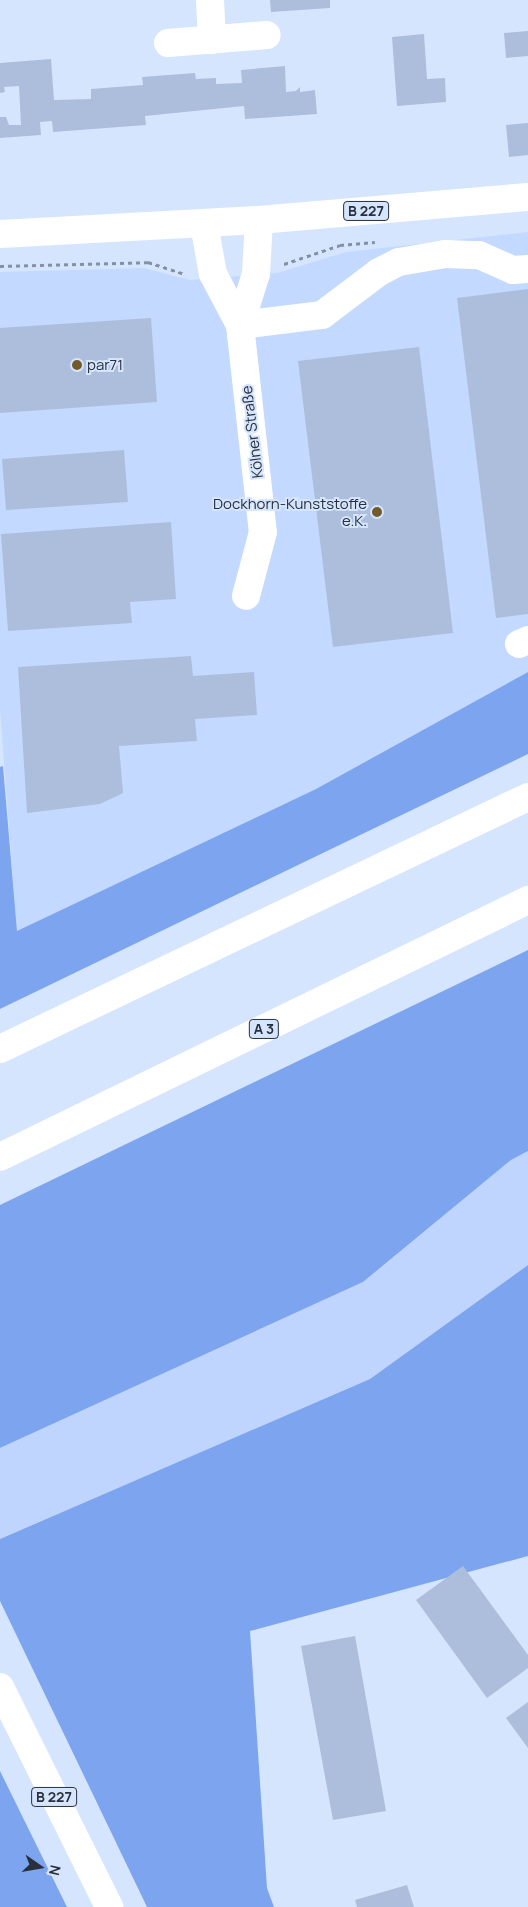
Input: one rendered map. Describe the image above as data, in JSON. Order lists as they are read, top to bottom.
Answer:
{
  "streets": {
    "main road": ["B 227", "Kölner Straße", "A 3"]
  },
  "crossings": [
    ["B 227", "Kölner Straße"]
  ],
  "places": ["par71", "Dockhorn-Kunststoffe e.K."],
  "north": "right"
}
